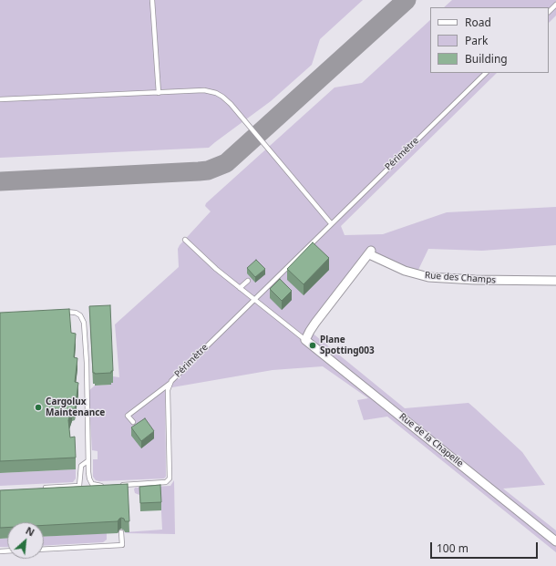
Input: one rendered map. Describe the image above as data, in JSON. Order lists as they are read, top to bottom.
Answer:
{
  "streets": {
    "street": ["Rue des Champs", "Rue de la Chapelle"],
    "lane": ["Périmètre"]
  },
  "crossings": [
    ["Rue des Champs", "Rue de la Chapelle"]
  ],
  "places": ["Plane Spotting003", "Cargolux Maintenance"],
  "legend": ["Road", "Park", "Building"],
  "scale_bar": "100 m",
  "north": "top right"
}
